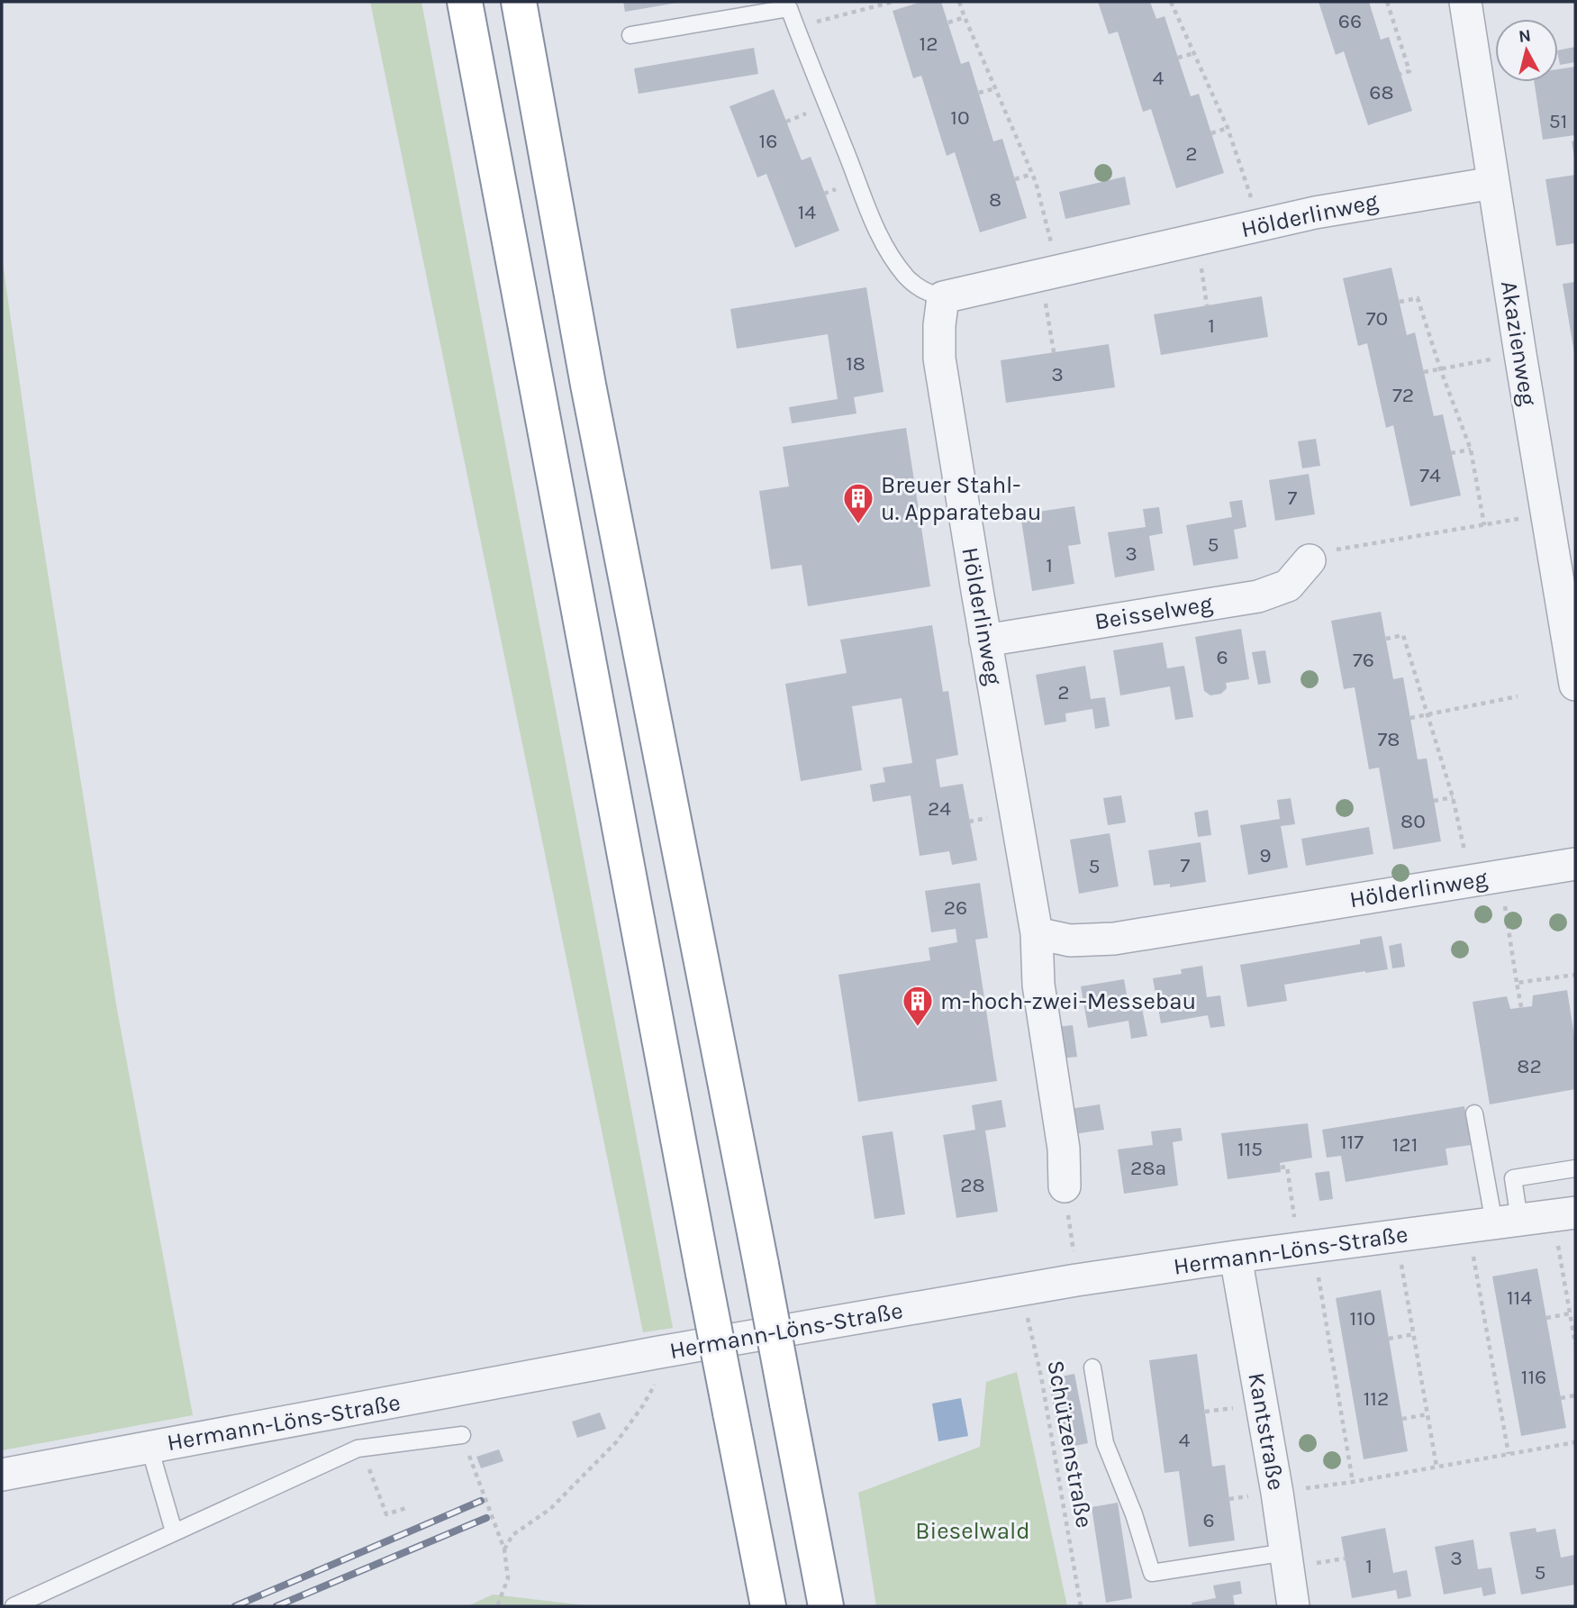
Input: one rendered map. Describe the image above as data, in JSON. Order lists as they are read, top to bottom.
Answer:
{
  "streets": {
    "street": [
      "Hölderlinweg",
      "Akazienweg",
      "Beisselweg",
      "Hermann-Löns-Straße",
      "Kantstraße"
    ],
    "path": ["Schützenstraße"]
  },
  "crossings": [
    ["Hölderlinweg", "Akazienweg"],
    ["Hölderlinweg", "Beisselweg"],
    ["Hermann-Löns-Straße", "Kantstraße"],
    ["Hermann-Löns-Straße", "Schützenstraße"]
  ],
  "parks": ["Bieselwald"],
  "places": {
    "building": ["Breuer Stahl- u. Apparatebau", "m-hoch-zwei-Messebau"]
  },
  "house_numbers": [
    "66",
    "12",
    "4",
    "68",
    "10",
    "51",
    "16",
    "2",
    "8",
    "14",
    "70",
    "1",
    "18",
    "3",
    "72",
    "74",
    "7",
    "5",
    "3",
    "1",
    "6",
    "76",
    "2",
    "78",
    "24",
    "80",
    "9",
    "7",
    "5",
    "26",
    "82",
    "117",
    "121",
    "115",
    "28a",
    "28",
    "114",
    "110",
    "116",
    "112",
    "4",
    "6",
    "3",
    "1",
    "5"
  ],
  "north": "top"
}
